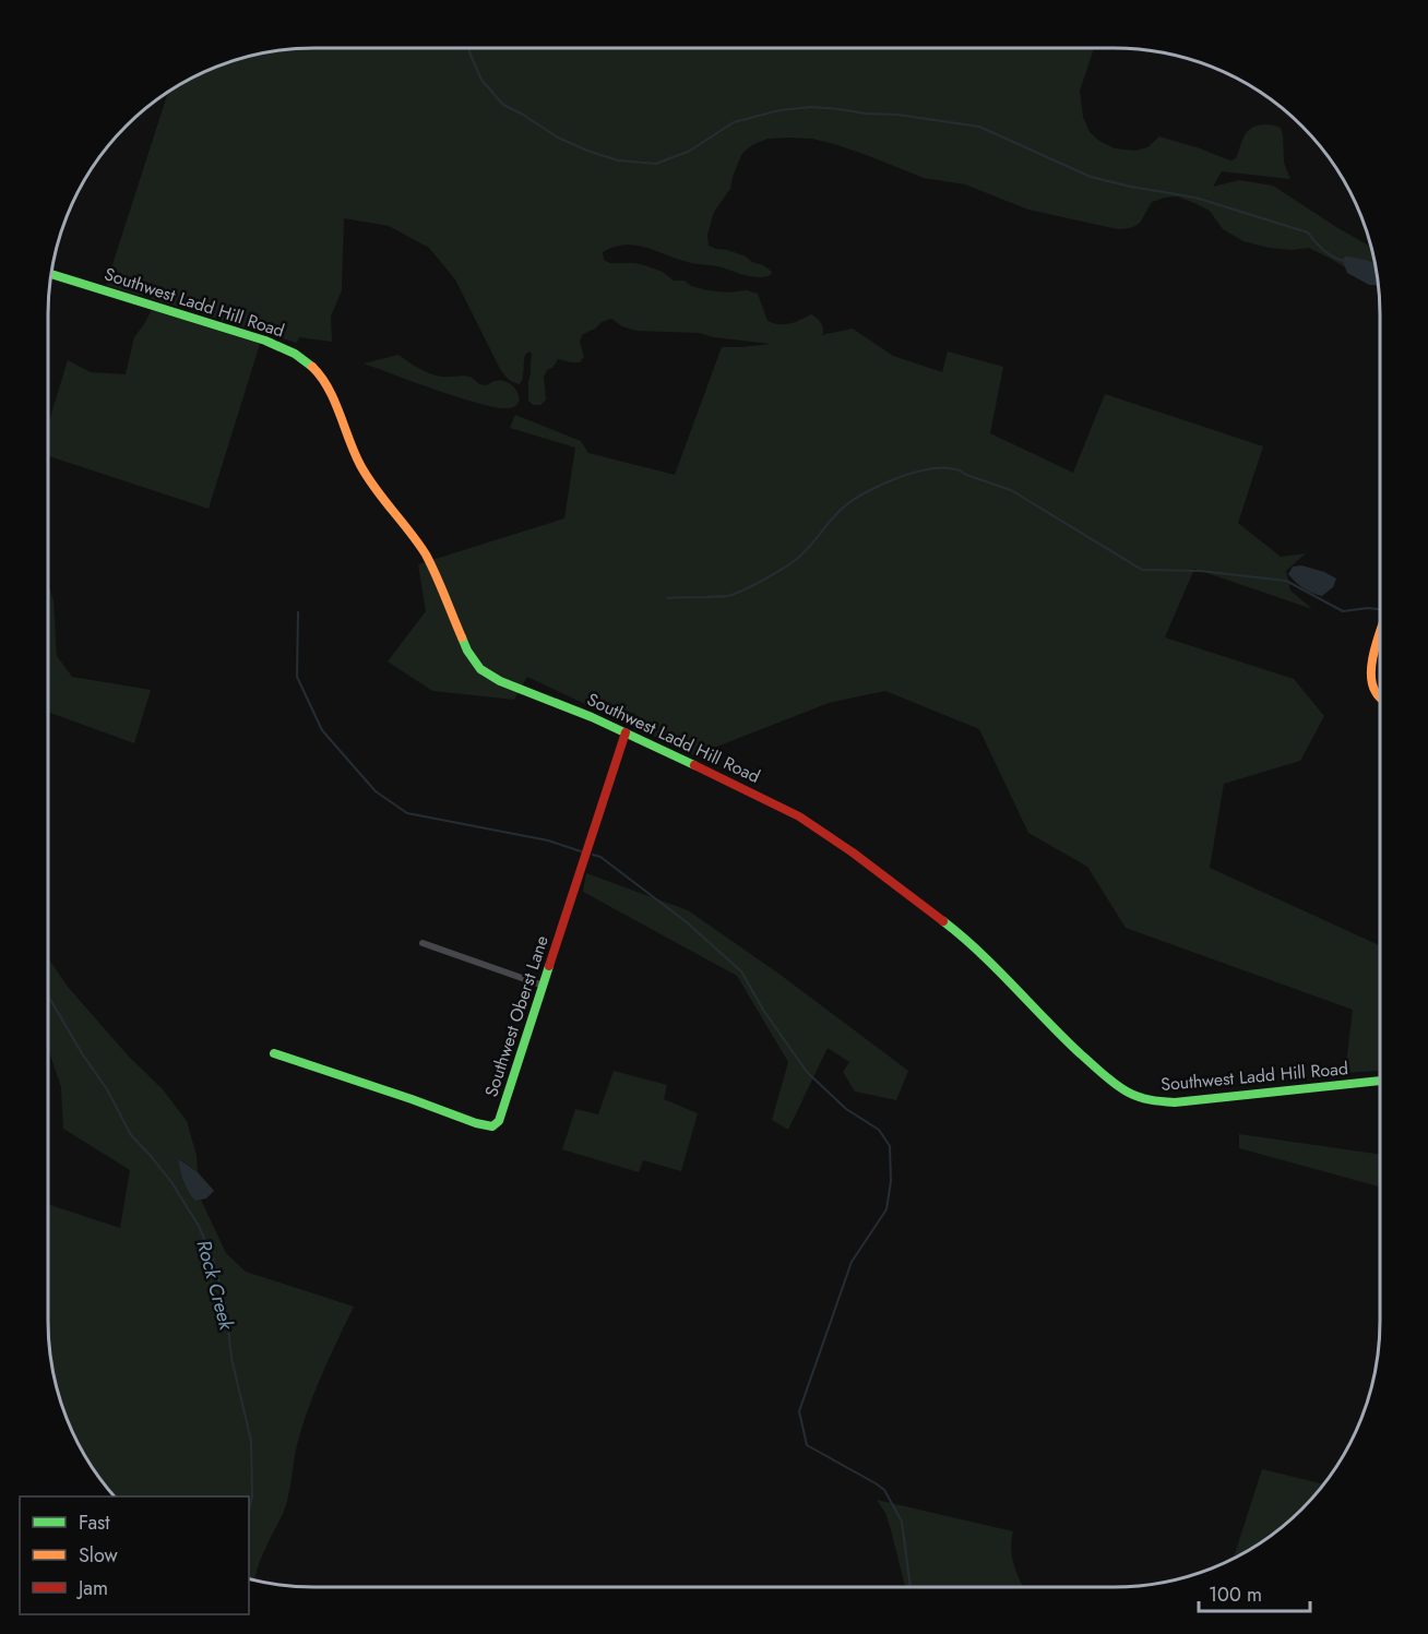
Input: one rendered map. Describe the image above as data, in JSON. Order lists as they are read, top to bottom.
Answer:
{
  "streets": {
    "street": ["Southwest Ladd Hill Road", "Southwest Oberst Lane"]
  },
  "crossings": [
    ["Southwest Ladd Hill Road", "Southwest Oberst Lane"]
  ],
  "water": ["Rock Creek"],
  "legend": ["Fast", "Slow", "Jam"],
  "scale_bar": "100 m"
}
